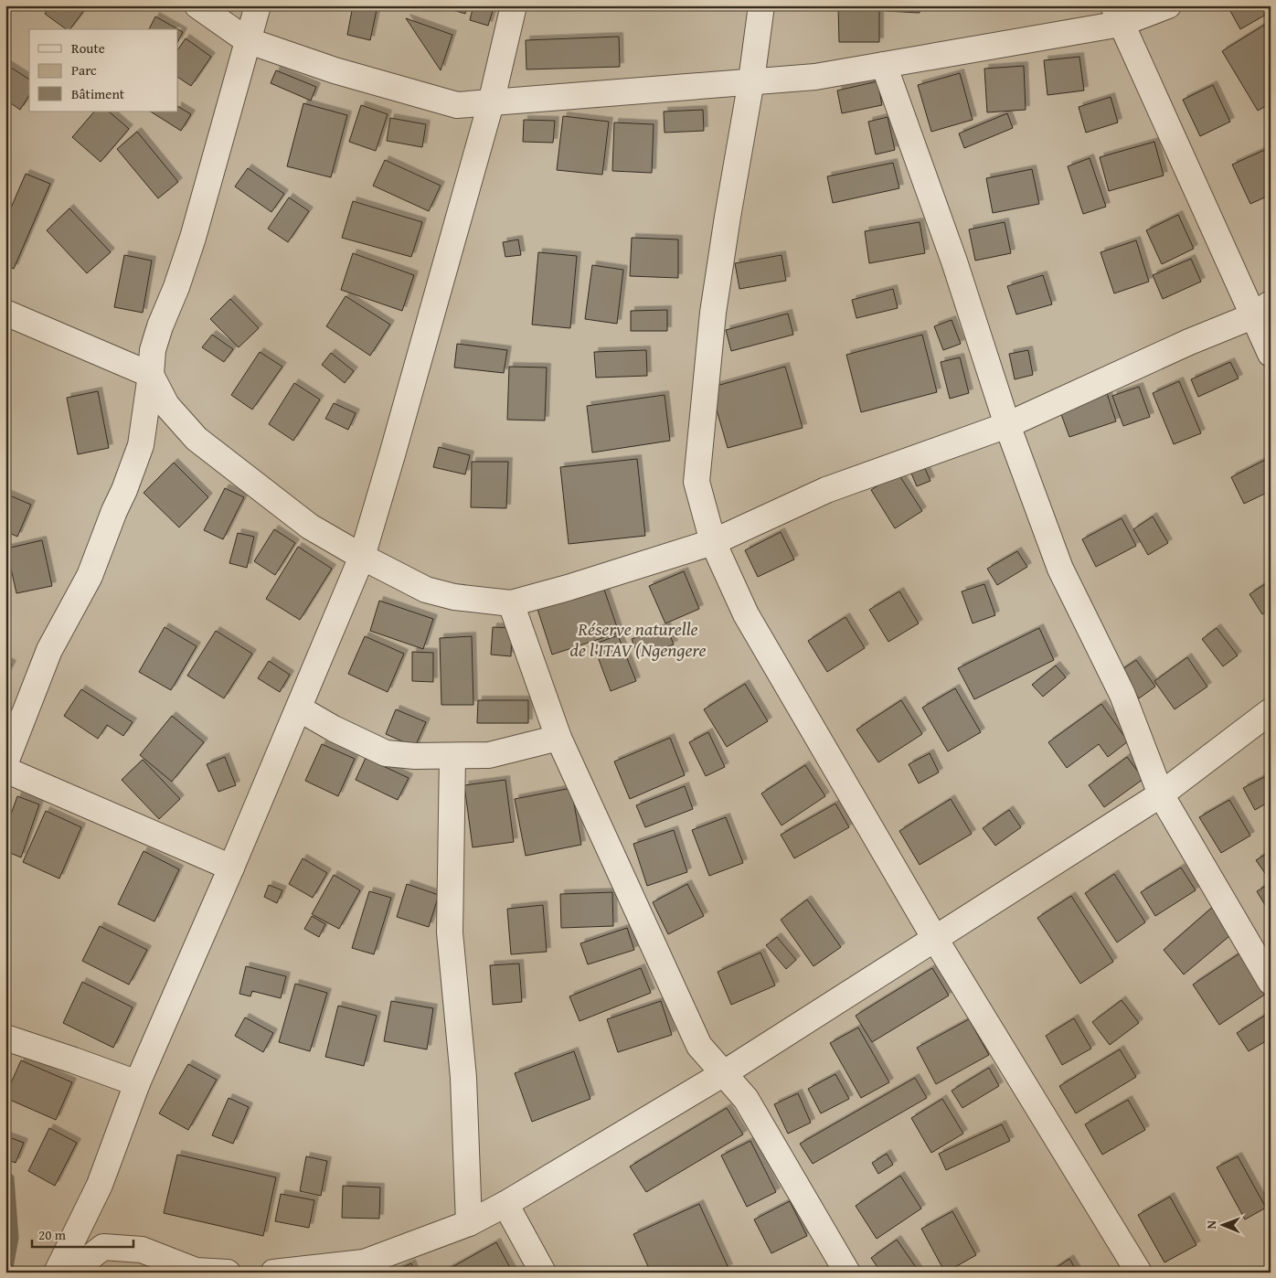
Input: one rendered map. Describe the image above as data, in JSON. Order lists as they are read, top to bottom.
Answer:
{
  "parks": ["Réserve naturelle de l'ITAV (Ngengere"],
  "legend": ["Route", "Parc", "Bâtiment"],
  "scale_bar": "20 m",
  "north": "left"
}
